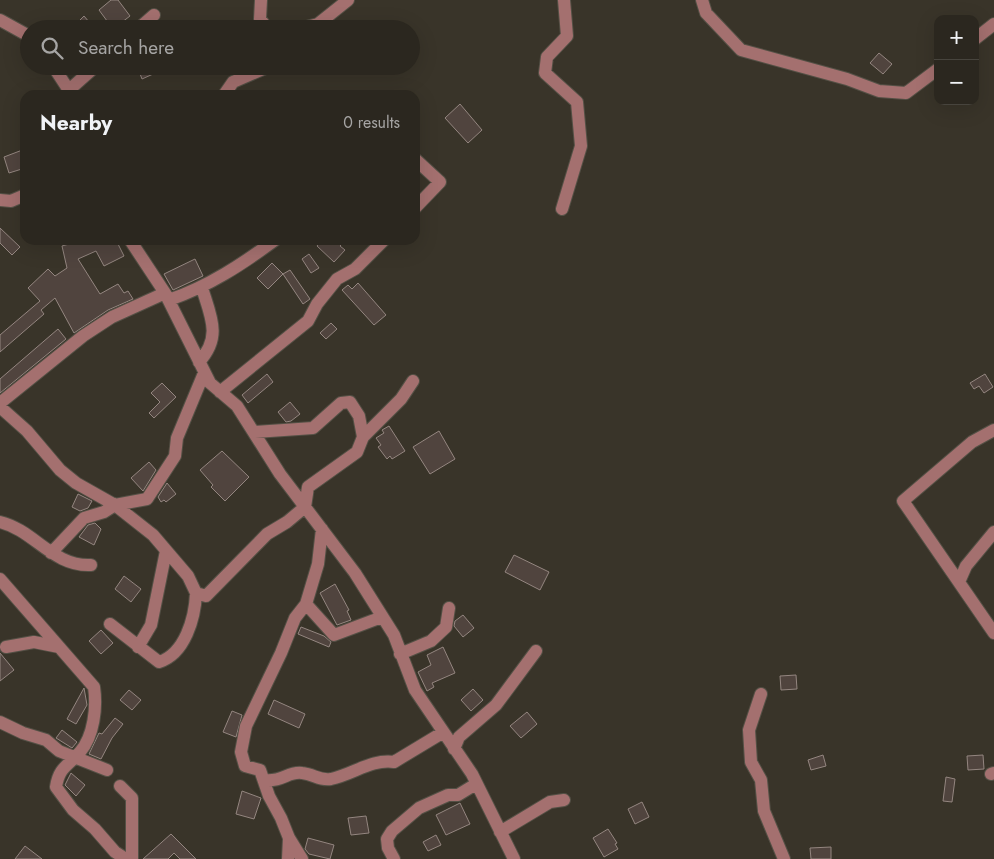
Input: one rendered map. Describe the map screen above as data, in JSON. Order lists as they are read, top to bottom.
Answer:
{
  "page": {
    "map_buttons": ["+", "−"],
    "search": "Search here",
    "heading": ["Nearby", "0 results"]
  }
}
